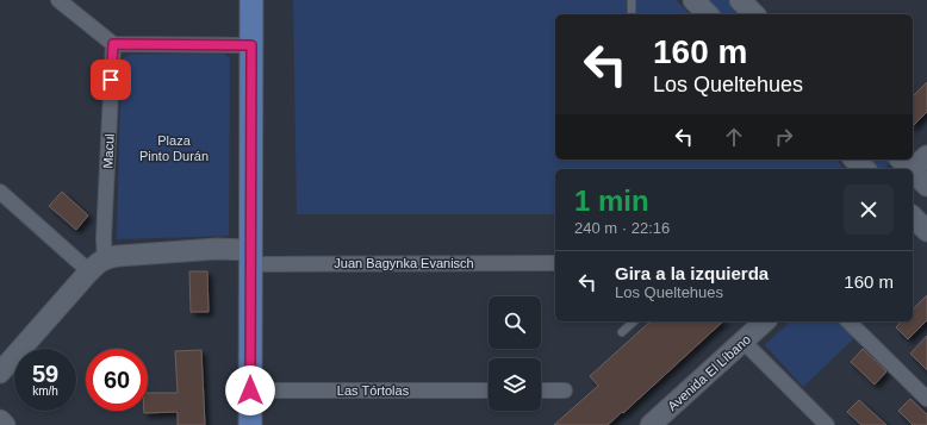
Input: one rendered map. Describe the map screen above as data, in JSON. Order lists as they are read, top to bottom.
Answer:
{
  "streets": {
    "main road": ["Avenida El Líbano"],
    "street": ["Macul", "Juan Bagynka Evanisch", "Las Tórtolas"]
  },
  "parks": ["Plaza Pinto Durán"],
  "page": {
    "turn": ["160 m", "Los Queltehues"],
    "heading": ["1 min", "240 m · 22:16"],
    "list": [
      {
        "name": "Gira a la izquierda",
        "note": "Los Queltehues",
        "value": "160 m"
      }
    ],
    "speed": "59 km/h",
    "limit": "60"
  }
}
